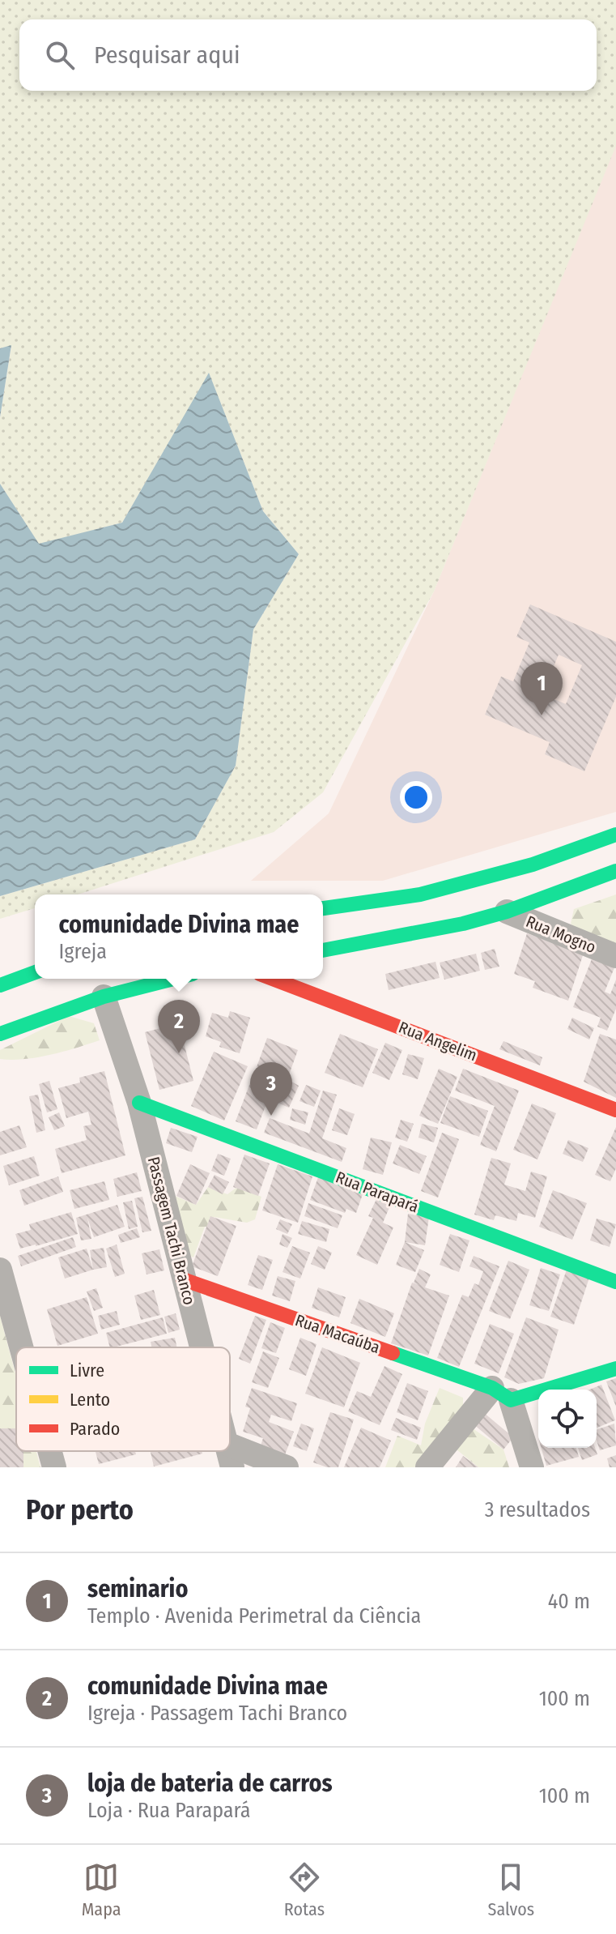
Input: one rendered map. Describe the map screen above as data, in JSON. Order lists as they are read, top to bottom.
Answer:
{
  "streets": {
    "street": [
      "Rua Mogno",
      "Rua Angelim",
      "Rua Parapará",
      "Passagem Tachi Branco",
      "Rua Macaúba"
    ]
  },
  "crossings": [
    ["Rua Parapará", "Passagem Tachi Branco"],
    ["Passagem Tachi Branco", "Rua Macaúba"]
  ],
  "legend": ["Livre", "Lento", "Parado"],
  "page": {
    "search": "Pesquisar aqui",
    "pins": ["1", "2", "3"],
    "popup": ["comunidade Divina mae", "Igreja"],
    "heading": ["Por perto", "3 resultados"],
    "list": [
      {
        "mark": "1",
        "name": "seminario",
        "note": "Templo · Avenida Perimetral da Ciência",
        "value": "40 m"
      },
      {
        "mark": "2",
        "name": "comunidade Divina mae",
        "note": "Igreja · Passagem Tachi Branco",
        "value": "100 m"
      },
      {
        "mark": "3",
        "name": "loja de bateria de carros",
        "note": "Loja · Rua Parapará",
        "value": "100 m"
      }
    ],
    "nav": ["Mapa", "Rotas", "Salvos"]
  }
}
